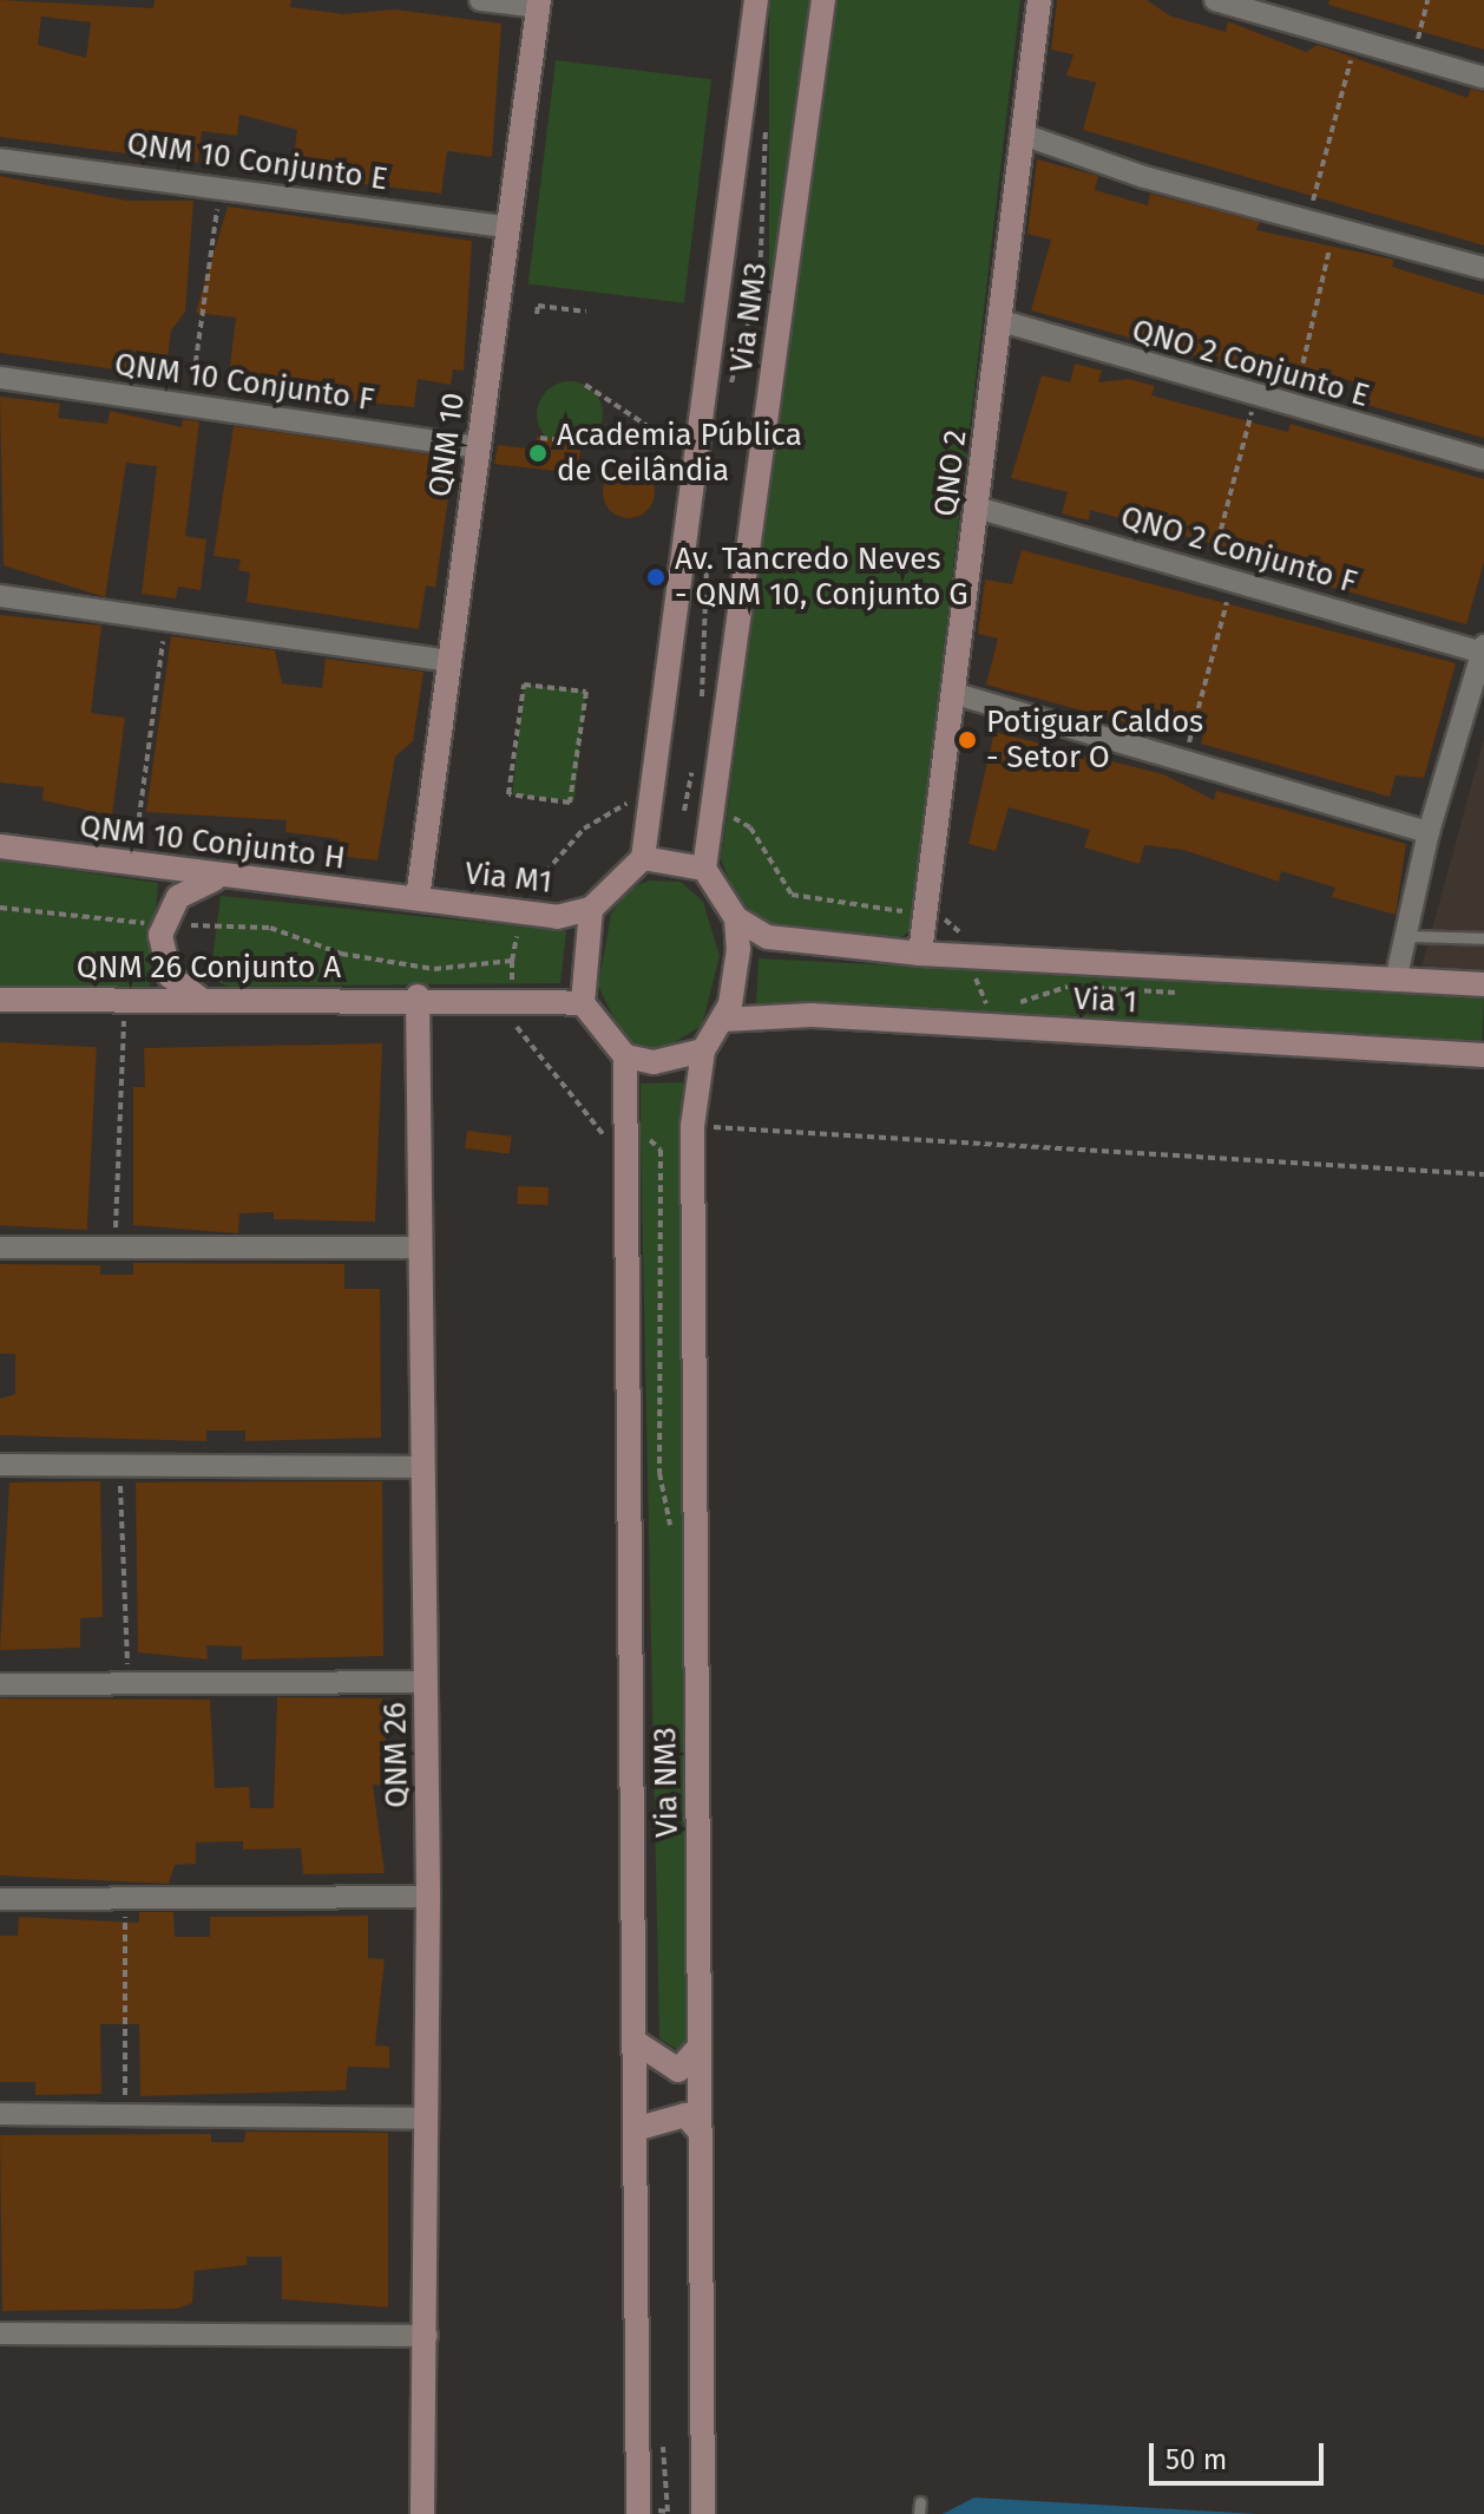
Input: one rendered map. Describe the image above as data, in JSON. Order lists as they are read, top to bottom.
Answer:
{
  "streets": {
    "main road": [
      "Via NM3",
      "QNM 10",
      "QNO 2",
      "QNM 10 Conjunto H",
      "Via M1",
      "QNM 26 Conjunto A",
      "Via 1",
      "QNM 26"
    ],
    "street": [
      "QNM 10 Conjunto E",
      "QNO 2 Conjunto E",
      "QNM 10 Conjunto F",
      "QNO 2 Conjunto F"
    ]
  },
  "crossings": [
    ["QNM 10 Conjunto E", "QNM 10"],
    ["Via NM3", "Via M1"],
    ["Via NM3", "Via 1"],
    ["QNO 2 Conjunto E", "QNO 2"],
    ["QNM 10 Conjunto F", "QNM 10"],
    ["QNM 10", "QNM 10 Conjunto H"],
    ["QNM 10", "Via M1"],
    ["QNO 2", "QNO 2 Conjunto F"],
    ["QNO 2", "Via 1"],
    ["QNM 10 Conjunto H", "Via M1"],
    ["Via M1", "Via 1"],
    ["QNM 26 Conjunto A", "QNM 26"]
  ],
  "places": ["Academia Pública de Ceilândia", "Av. Tancredo Neves - QNM 10, Conjunto G", "Potiguar Caldos - Setor O"],
  "scale_bar": "50 m"
}
